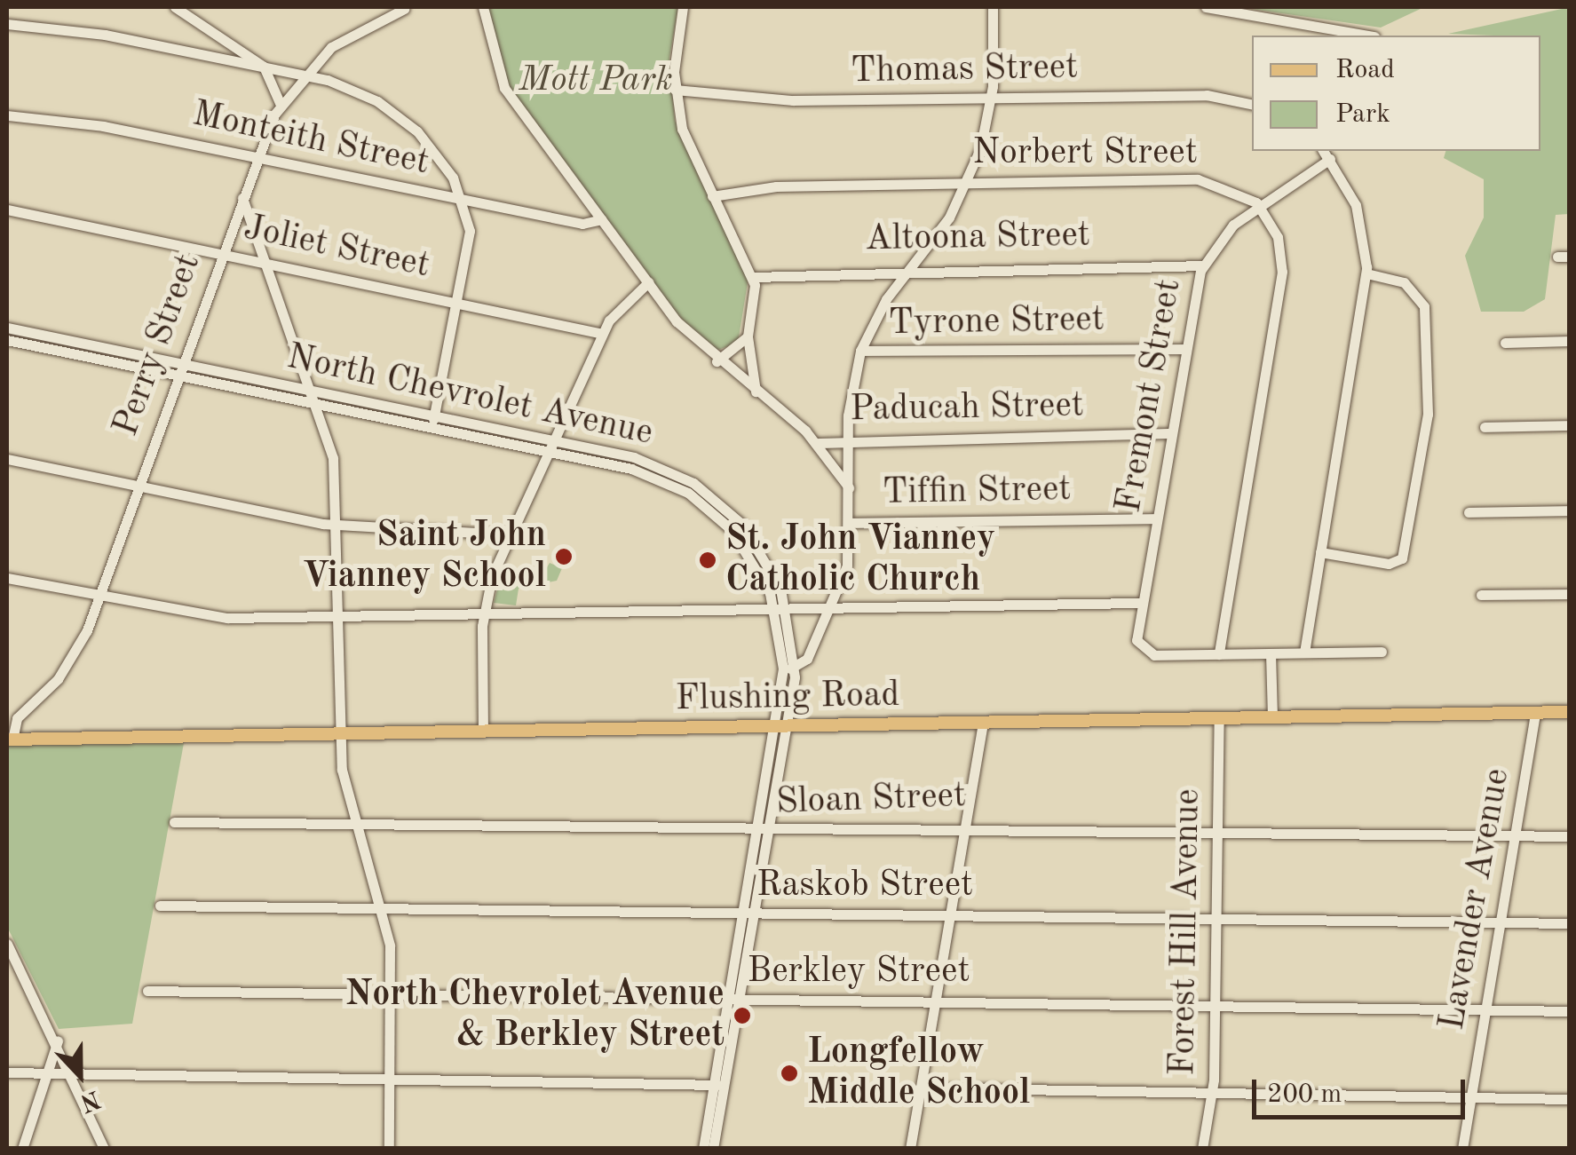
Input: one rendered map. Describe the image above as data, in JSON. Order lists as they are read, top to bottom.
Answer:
{
  "streets": {
    "main road": ["Flushing Road"],
    "street": [
      "Thomas Street",
      "Monteith Street",
      "Norbert Street",
      "Altoona Street",
      "Joliet Street",
      "Tyrone Street",
      "Perry Street",
      "North Chevrolet Avenue",
      "Fremont Street",
      "Paducah Street",
      "Tiffin Street",
      "Sloan Street",
      "Raskob Street",
      "Lavender Avenue",
      "Forest Hill Avenue",
      "Berkley Street"
    ]
  },
  "crossings": [
    ["Monteith Street", "Perry Street"],
    ["Norbert Street", "Fremont Street"],
    ["Altoona Street", "Fremont Street"],
    ["Joliet Street", "Perry Street"],
    ["Tyrone Street", "Fremont Street"],
    ["Perry Street", "North Chevrolet Avenue"],
    ["Perry Street", "Flushing Road"],
    ["North Chevrolet Avenue", "Flushing Road"],
    ["North Chevrolet Avenue", "Sloan Street"],
    ["North Chevrolet Avenue", "Raskob Street"],
    ["North Chevrolet Avenue", "Berkley Street"],
    ["Fremont Street", "Paducah Street"],
    ["Fremont Street", "Tiffin Street"],
    ["Flushing Road", "Lavender Avenue"],
    ["Flushing Road", "Forest Hill Avenue"],
    ["Sloan Street", "Lavender Avenue"],
    ["Sloan Street", "Forest Hill Avenue"],
    ["Raskob Street", "Lavender Avenue"],
    ["Raskob Street", "Forest Hill Avenue"],
    ["Lavender Avenue", "Berkley Street"],
    ["Forest Hill Avenue", "Berkley Street"]
  ],
  "parks": ["Mott Park"],
  "places": [
    "Saint John Vianney School",
    "St. John Vianney Catholic Church",
    "North Chevrolet Avenue & Berkley Street",
    "Longfellow Middle School"
  ],
  "legend": ["Road", "Park"],
  "scale_bar": "200 m",
  "north": "bottom"
}
